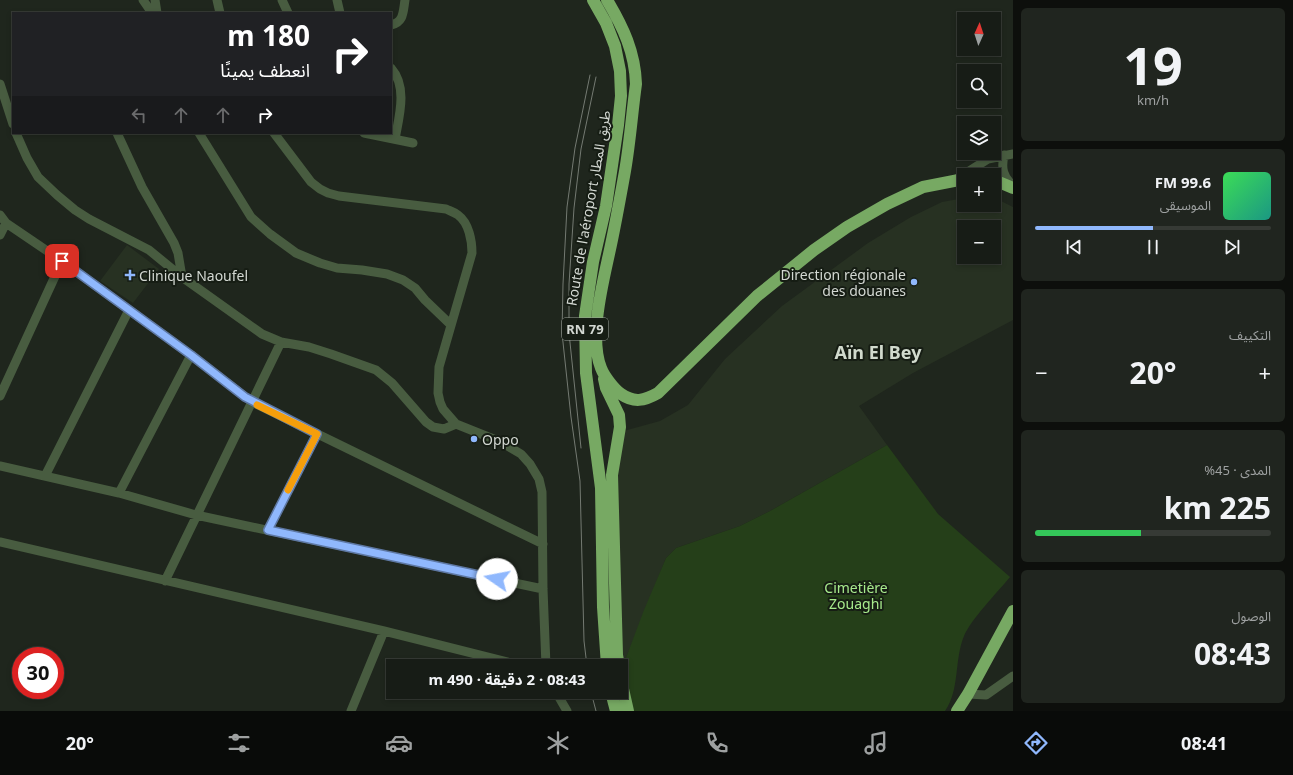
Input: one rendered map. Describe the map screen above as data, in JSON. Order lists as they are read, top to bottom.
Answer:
{
  "streets": {
    "highway": ["Route de l'aéroport طريق المطار", "RN 79"]
  },
  "districts": ["Aïn El Bey"],
  "parks": ["Cimetière Zouaghi"],
  "places": {
    "health": ["Clinique Naoufel"],
    "other": ["Direction régionale des douanes", "Oppo"]
  },
  "north": "top",
  "page": {
    "tile": [
      ["19", "km/h"],
      "التكييف",
      ["المدى · 45%", "225 km"],
      ["الوصول", "08:43"]
    ],
    "map_buttons": ["+", "−"],
    "turn": ["180 m", "انعطف يمينًا"],
    "song": ["99.6 FM", "الموسيقى"],
    "heat": ["−", "20°", "+"],
    "limit": "30",
    "trip": "08:43 · 2 دقيقة · 490 m",
    "tabs": ["08:41", "20°"]
  }
}
